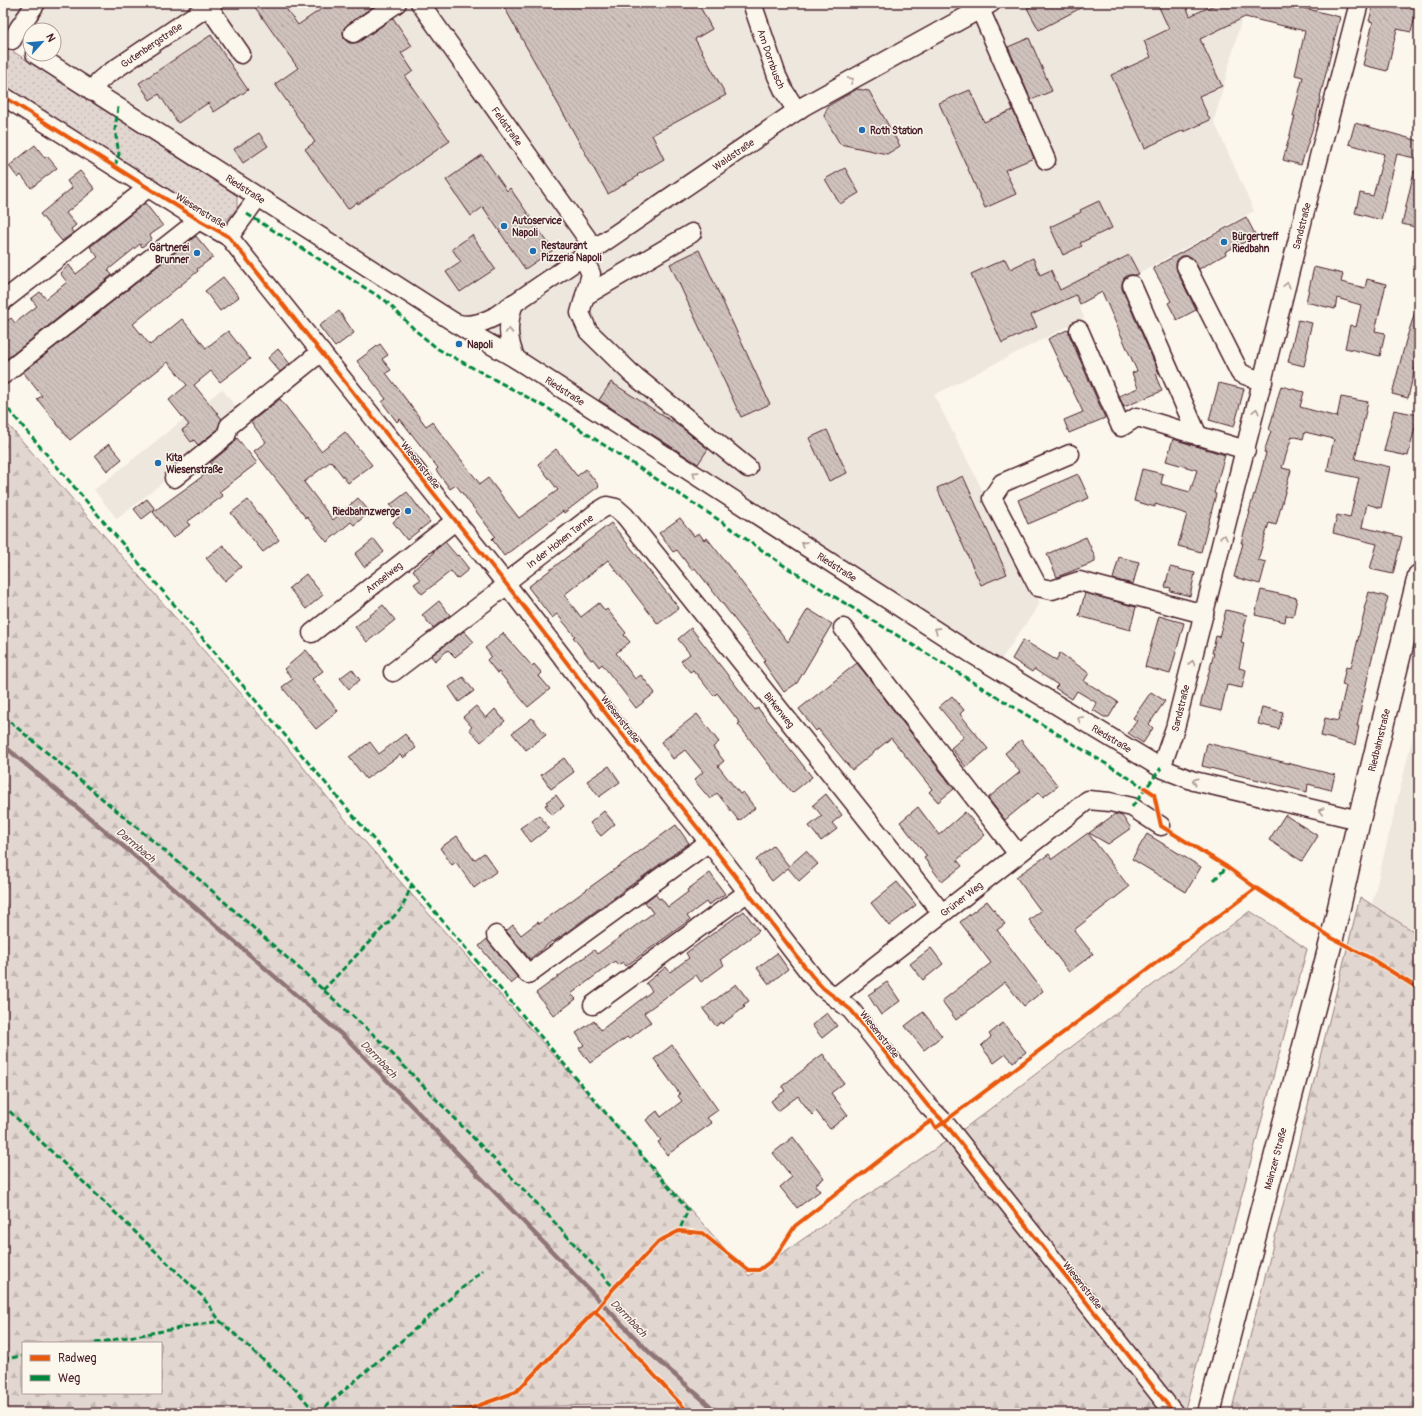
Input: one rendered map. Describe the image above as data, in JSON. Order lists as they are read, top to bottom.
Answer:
{
  "streets": {
    "main road": ["Riedbahnstraße", "Mainzer Straße"],
    "street": [
      "Gutenbergstraße",
      "Am Dornbusch",
      "Feldstraße",
      "Waldstraße",
      "Riedstraße",
      "Wiesenstraße",
      "Sandstraße",
      "In der Hohen Tanne",
      "Amselweg",
      "Birkenweg",
      "Grüner Weg"
    ]
  },
  "crossings": [
    ["Gutenbergstraße", "Riedstraße"],
    ["Am Dornbusch", "Waldstraße"],
    ["Feldstraße", "Waldstraße"],
    ["Waldstraße", "Riedstraße"],
    ["Riedstraße", "Wiesenstraße"],
    ["Riedstraße", "Sandstraße"],
    ["Wiesenstraße", "In der Hohen Tanne"],
    ["Wiesenstraße", "Amselweg"],
    ["Wiesenstraße", "Grüner Weg"],
    ["In der Hohen Tanne", "Birkenweg"],
    ["Birkenweg", "Grüner Weg"],
    ["Riedbahnstraße", "Mainzer Straße"]
  ],
  "one_way": ["Sandstraße"],
  "water": ["Darmbach"],
  "places": [
    "Roth Station",
    "Autoservice Napoli",
    "Bürgertreff Riedbahn",
    "Restaurant Pizzeria Napoli",
    "Gärtnerei Brunner",
    "Napoli",
    "Kita Wiesenstraße",
    "Riedbahnzwerge"
  ],
  "legend": ["Radweg", "Weg"],
  "north": "top right"
}
